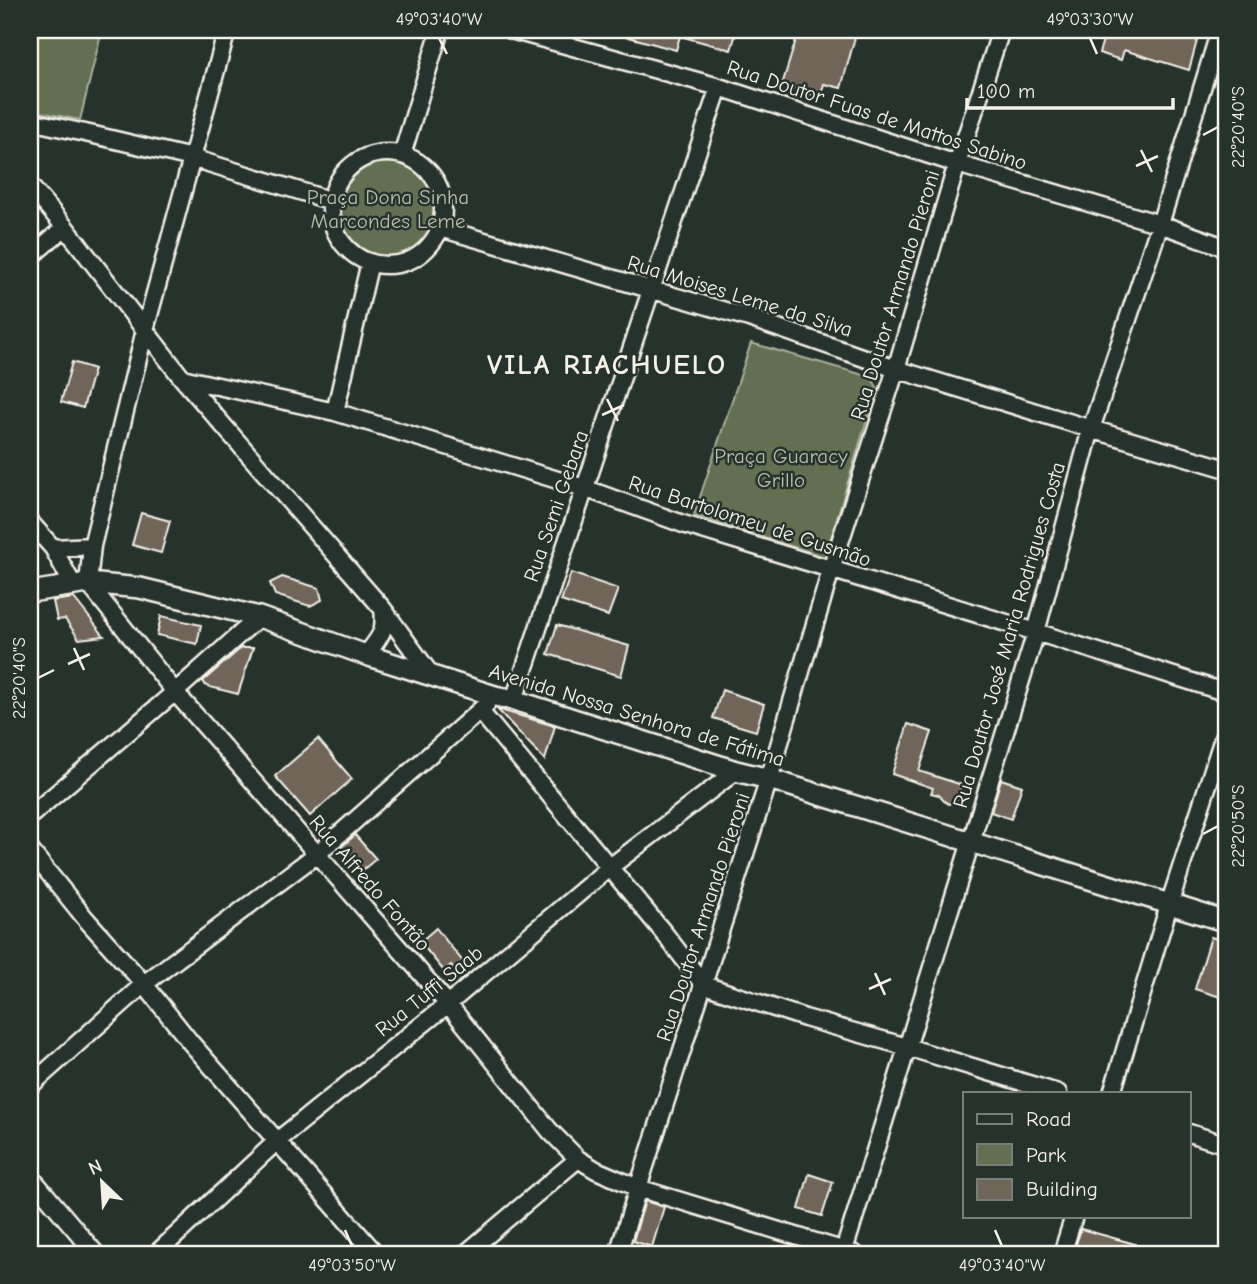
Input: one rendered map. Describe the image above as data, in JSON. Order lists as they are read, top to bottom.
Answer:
{
  "streets": {
    "street": [
      "Rua Doutor Fuas de Mattos Sabino",
      "Rua Doutor Armando Pieroni",
      "Rua Moises Leme da Silva",
      "Rua Semi Gebara",
      "Rua Bartolomeu de Gusmão",
      "Rua Doutor José Maria Rodrigues Costa",
      "Avenida Nossa Senhora de Fátima",
      "Rua Alfredo Fontão",
      "Rua Tuffi Saab"
    ]
  },
  "crossings": [
    ["Rua Doutor Fuas de Mattos Sabino", "Rua Doutor Armando Pieroni"],
    ["Rua Doutor Fuas de Mattos Sabino", "Rua Semi Gebara"],
    ["Rua Doutor Fuas de Mattos Sabino", "Rua Doutor José Maria Rodrigues Costa"],
    ["Rua Doutor Armando Pieroni", "Rua Moises Leme da Silva"],
    ["Rua Doutor Armando Pieroni", "Rua Bartolomeu de Gusmão"],
    ["Rua Doutor Armando Pieroni", "Avenida Nossa Senhora de Fátima"],
    ["Rua Doutor Armando Pieroni", "Rua Alfredo Fontão"],
    ["Rua Moises Leme da Silva", "Rua Semi Gebara"],
    ["Rua Moises Leme da Silva", "Rua Doutor José Maria Rodrigues Costa"],
    ["Rua Semi Gebara", "Rua Bartolomeu de Gusmão"],
    ["Rua Semi Gebara", "Avenida Nossa Senhora de Fátima"],
    ["Rua Bartolomeu de Gusmão", "Rua Doutor José Maria Rodrigues Costa"],
    ["Rua Doutor José Maria Rodrigues Costa", "Avenida Nossa Senhora de Fátima"],
    ["Rua Doutor José Maria Rodrigues Costa", "Rua Alfredo Fontão"],
    ["Avenida Nossa Senhora de Fátima", "Rua Alfredo Fontão"],
    ["Avenida Nossa Senhora de Fátima", "Rua Tuffi Saab"],
    ["Rua Alfredo Fontão", "Rua Tuffi Saab"]
  ],
  "districts": ["VILA RIACHUELO"],
  "parks": ["Praça Dona Sinha Marcondes Leme", "Praça Guaracy Grillo"],
  "legend": ["Road", "Park", "Building"],
  "scale_bar": "100 m",
  "north": "top left",
  "coordinates": [
    "49°03'40\"W",
    "49°03'30\"W",
    "22°20'40\"S",
    "22°20'50\"S",
    "49°03'50\"W"
  ]
}
